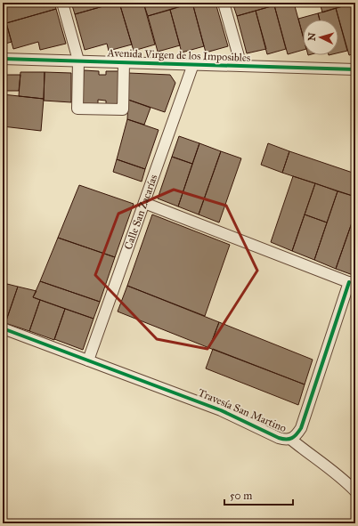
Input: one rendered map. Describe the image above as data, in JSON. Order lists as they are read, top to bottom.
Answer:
{
  "streets": {
    "street": ["Avenida Virgen de los Imposibles", "Calle San Zacarías", "Travesía San Martino"]
  },
  "crossings": [
    ["Avenida Virgen de los Imposibles", "Calle San Zacarías"],
    ["Calle San Zacarías", "Travesía San Martino"]
  ],
  "scale_bar": "50 m",
  "north": "left"
}
